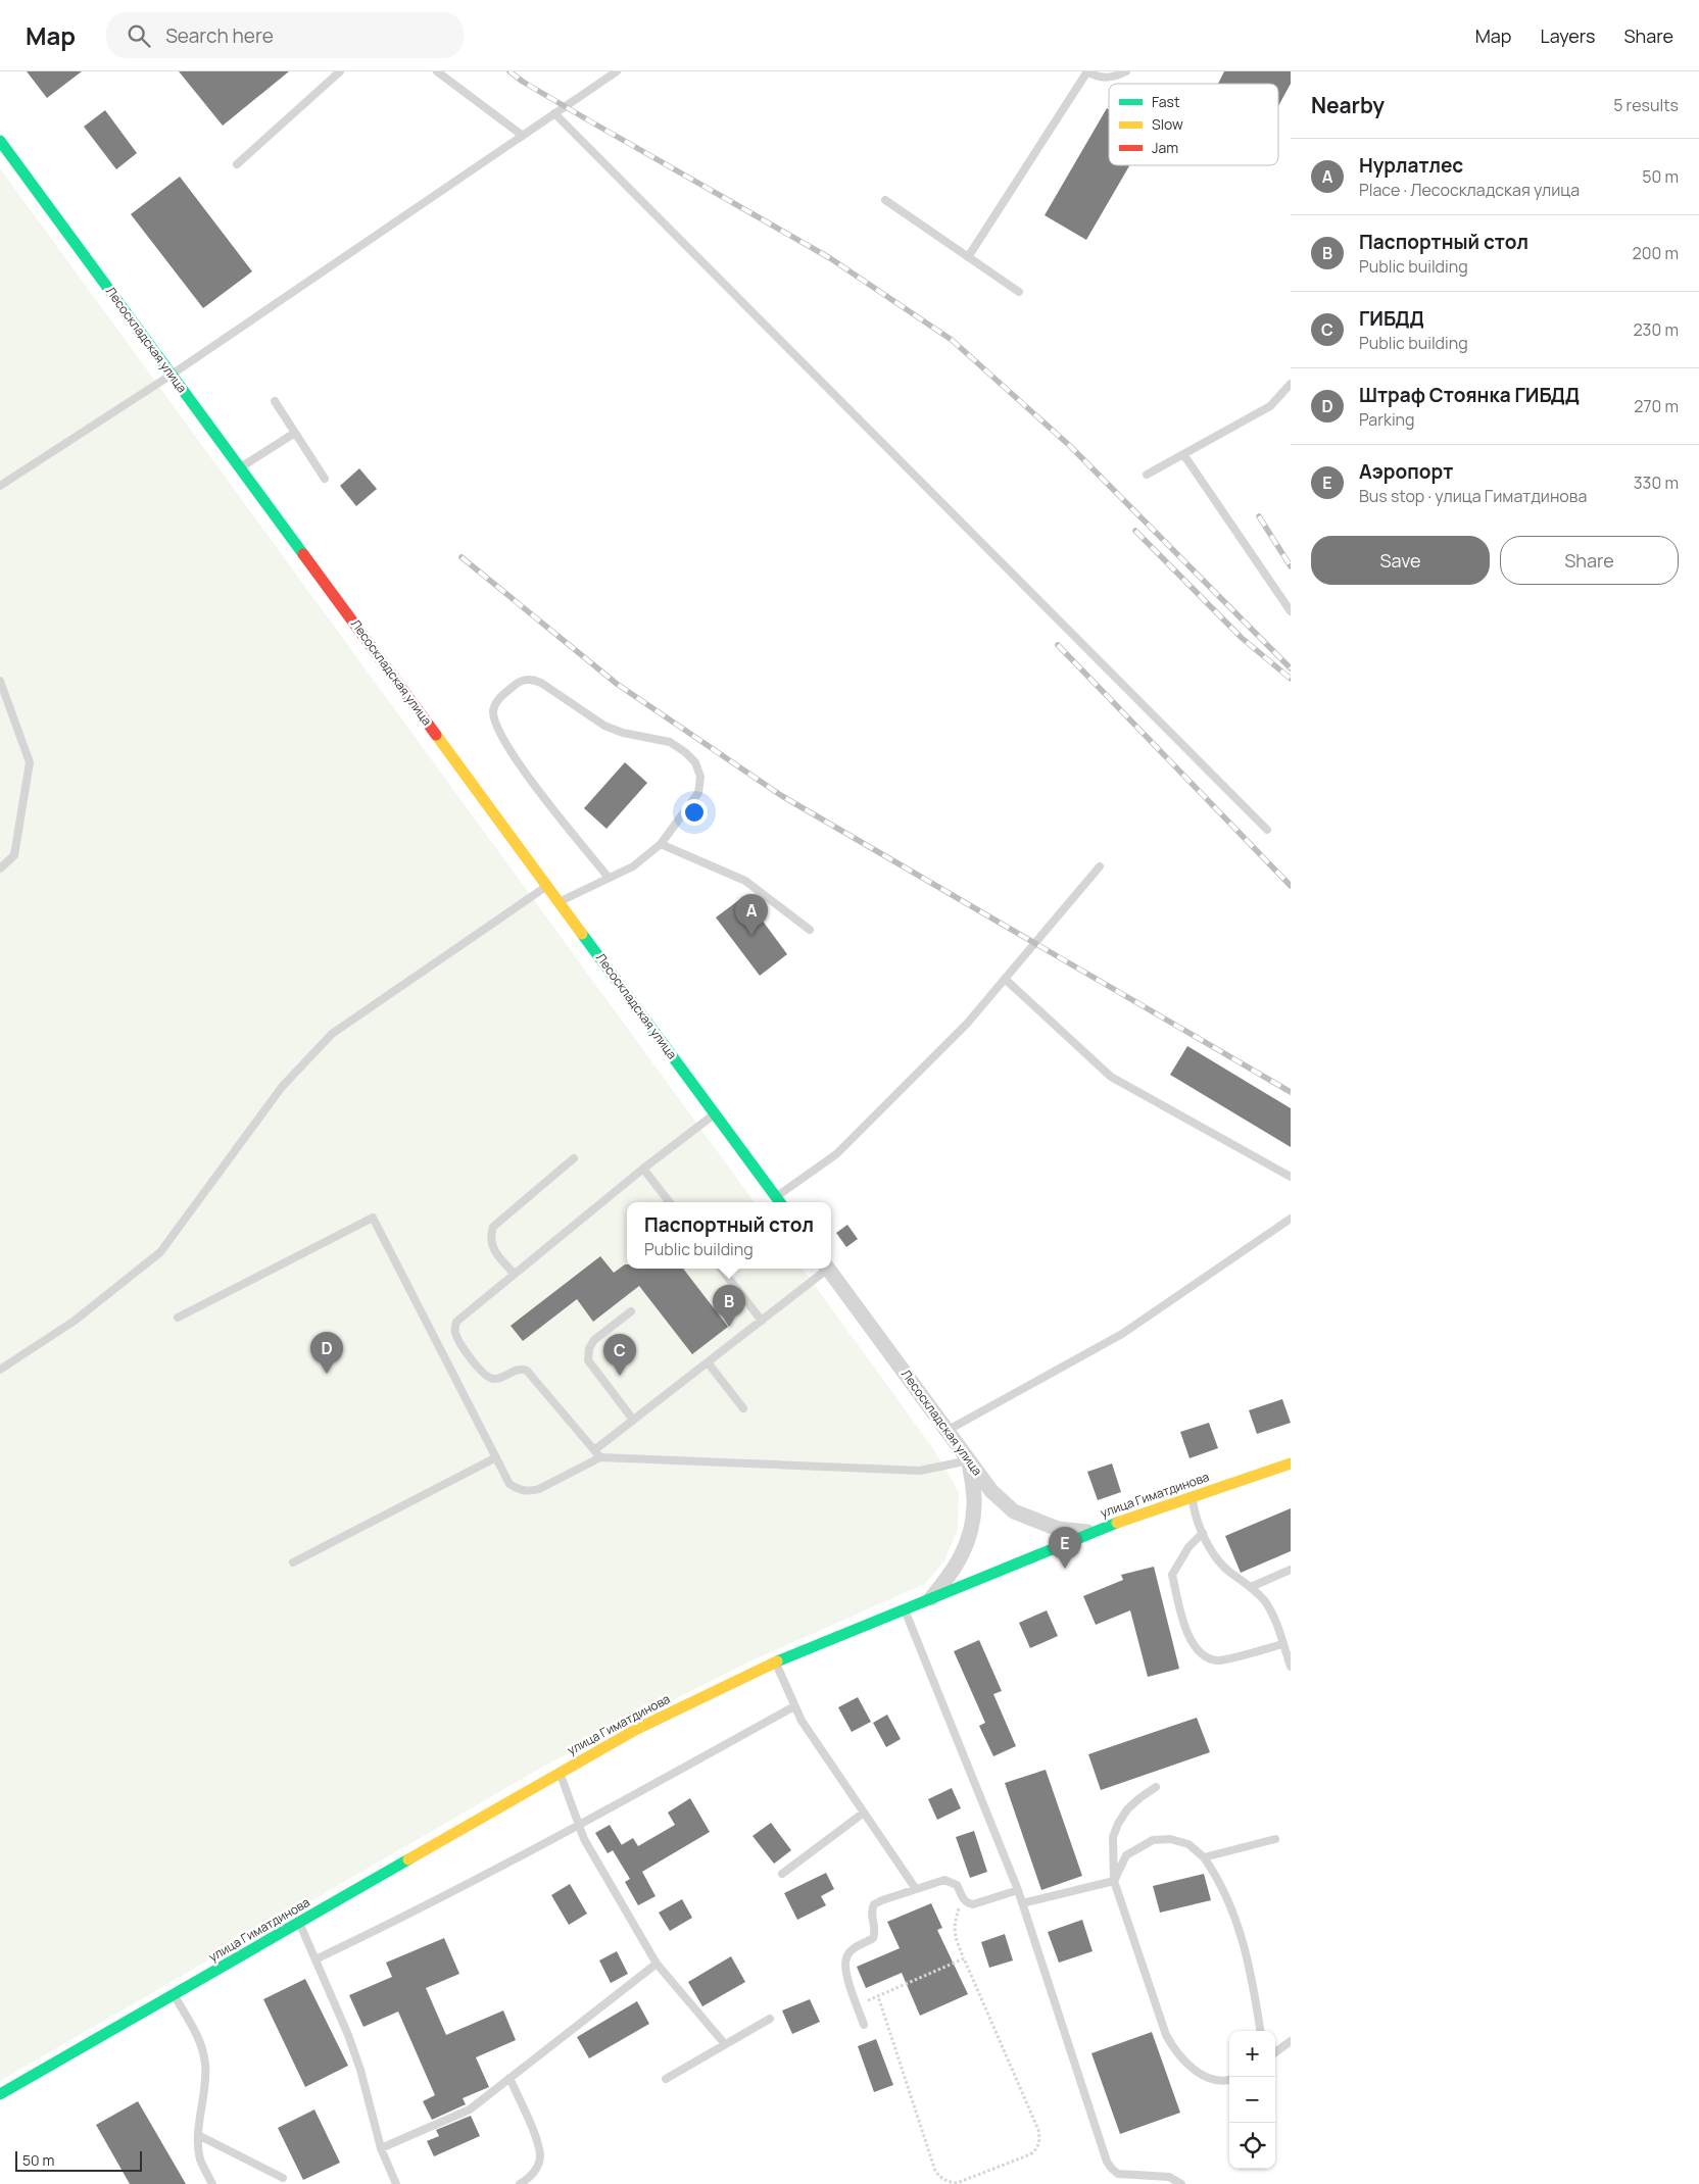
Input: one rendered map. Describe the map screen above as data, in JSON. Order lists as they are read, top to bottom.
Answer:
{
  "streets": {
    "street": ["Лесоскладская улица", "улица Гиматдинова"]
  },
  "crossings": [
    ["Лесоскладская улица", "улица Гиматдинова"]
  ],
  "legend": ["Fast", "Slow", "Jam"],
  "scale_bar": "50 m",
  "page": {
    "header": "Map",
    "search": "Search here",
    "nav": ["Map", "Layers", "Share"],
    "heading": ["Nearby", "5 results"],
    "list": [
      {
        "mark": "A",
        "name": "Нурлатлес",
        "note": "Place · Лесоскладская улица",
        "value": "50 m"
      },
      {
        "mark": "B",
        "name": "Паспортный стол",
        "note": "Public building",
        "value": "200 m"
      },
      {
        "mark": "C",
        "name": "ГИБДД",
        "note": "Public building",
        "value": "230 m"
      },
      {
        "mark": "D",
        "name": "Штраф Стоянка ГИБДД",
        "note": "Parking",
        "value": "270 m"
      },
      {
        "mark": "E",
        "name": "Аэропорт",
        "note": "Bus stop · улица Гиматдинова",
        "value": "330 m"
      }
    ],
    "buttons": ["Save", "Share"],
    "pins": [
      "A",
      "B",
      "D",
      "C",
      "E"
    ],
    "popup": ["Паспортный стол", "Public building"],
    "map_buttons": ["+", "−"],
    "scale": "50 m"
  }
}
